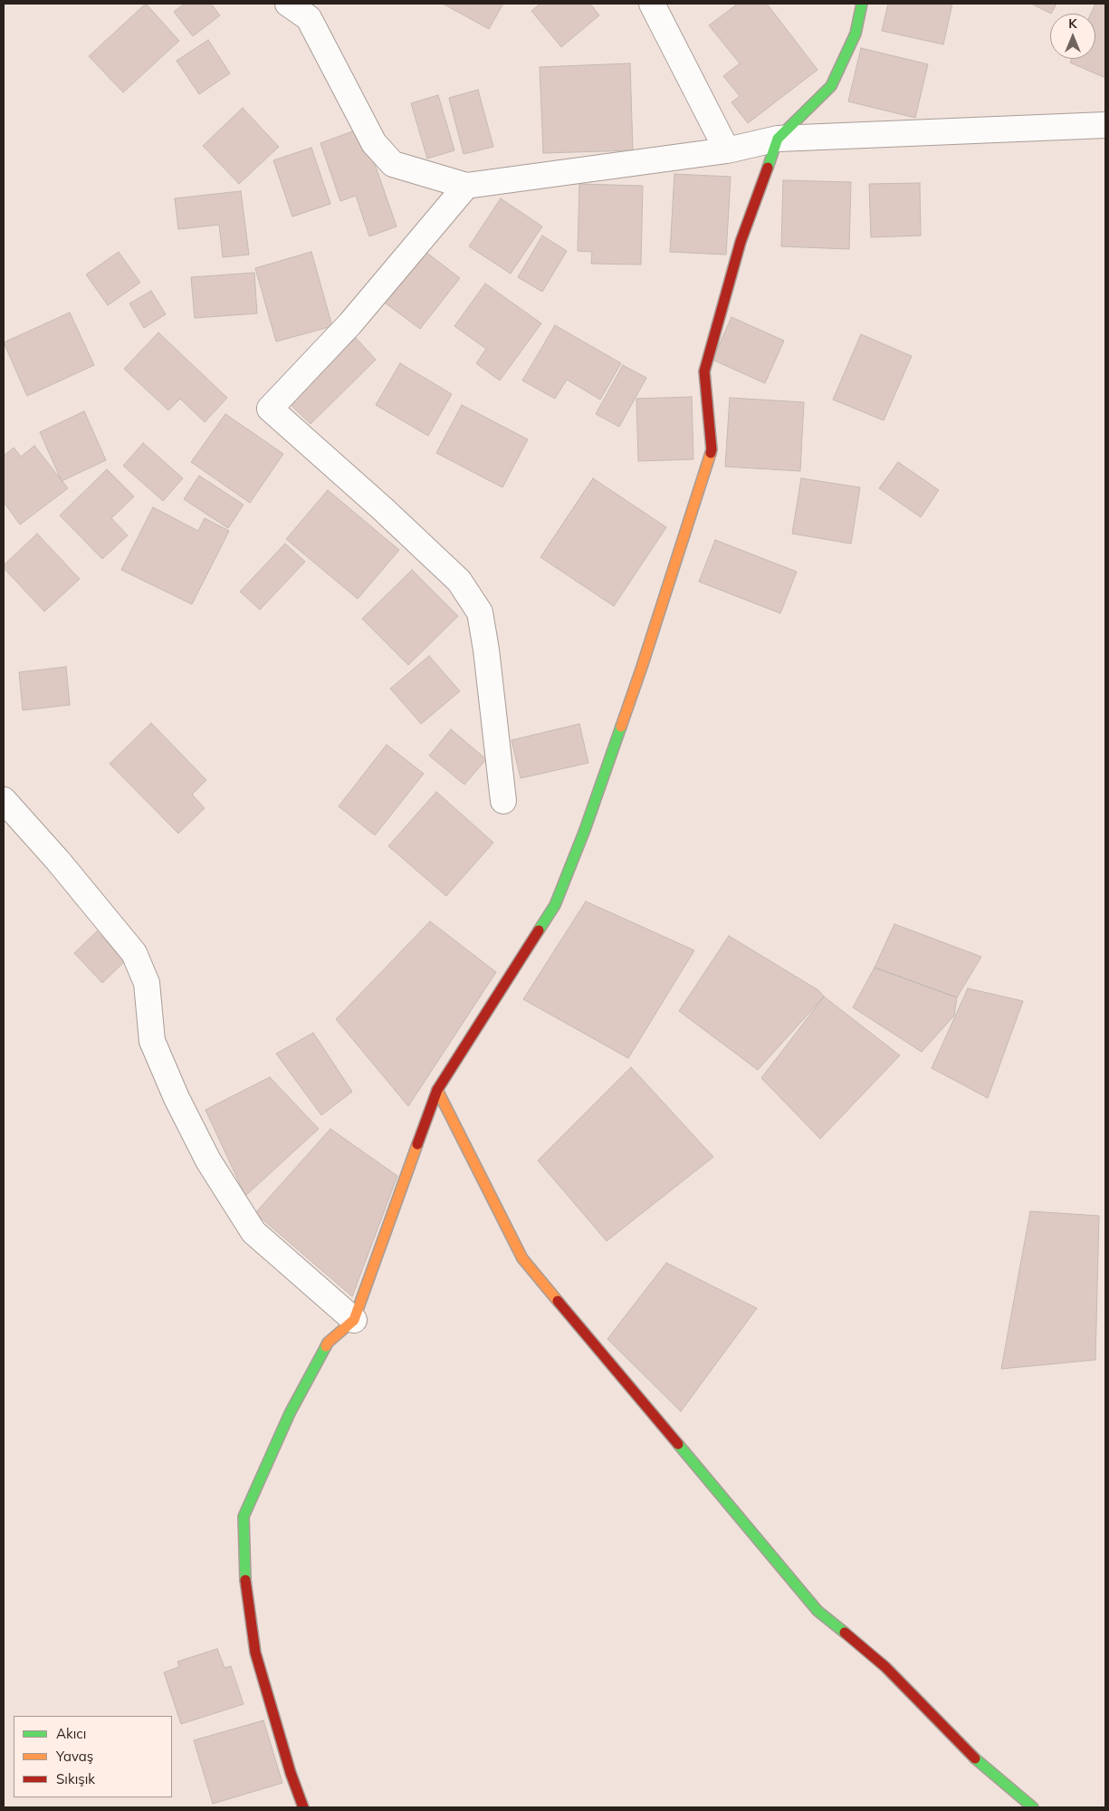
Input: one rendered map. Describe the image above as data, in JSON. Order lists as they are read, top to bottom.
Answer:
{
  "legend": ["Akıcı", "Yavaş", "Sıkışık"],
  "north": "top"
}
